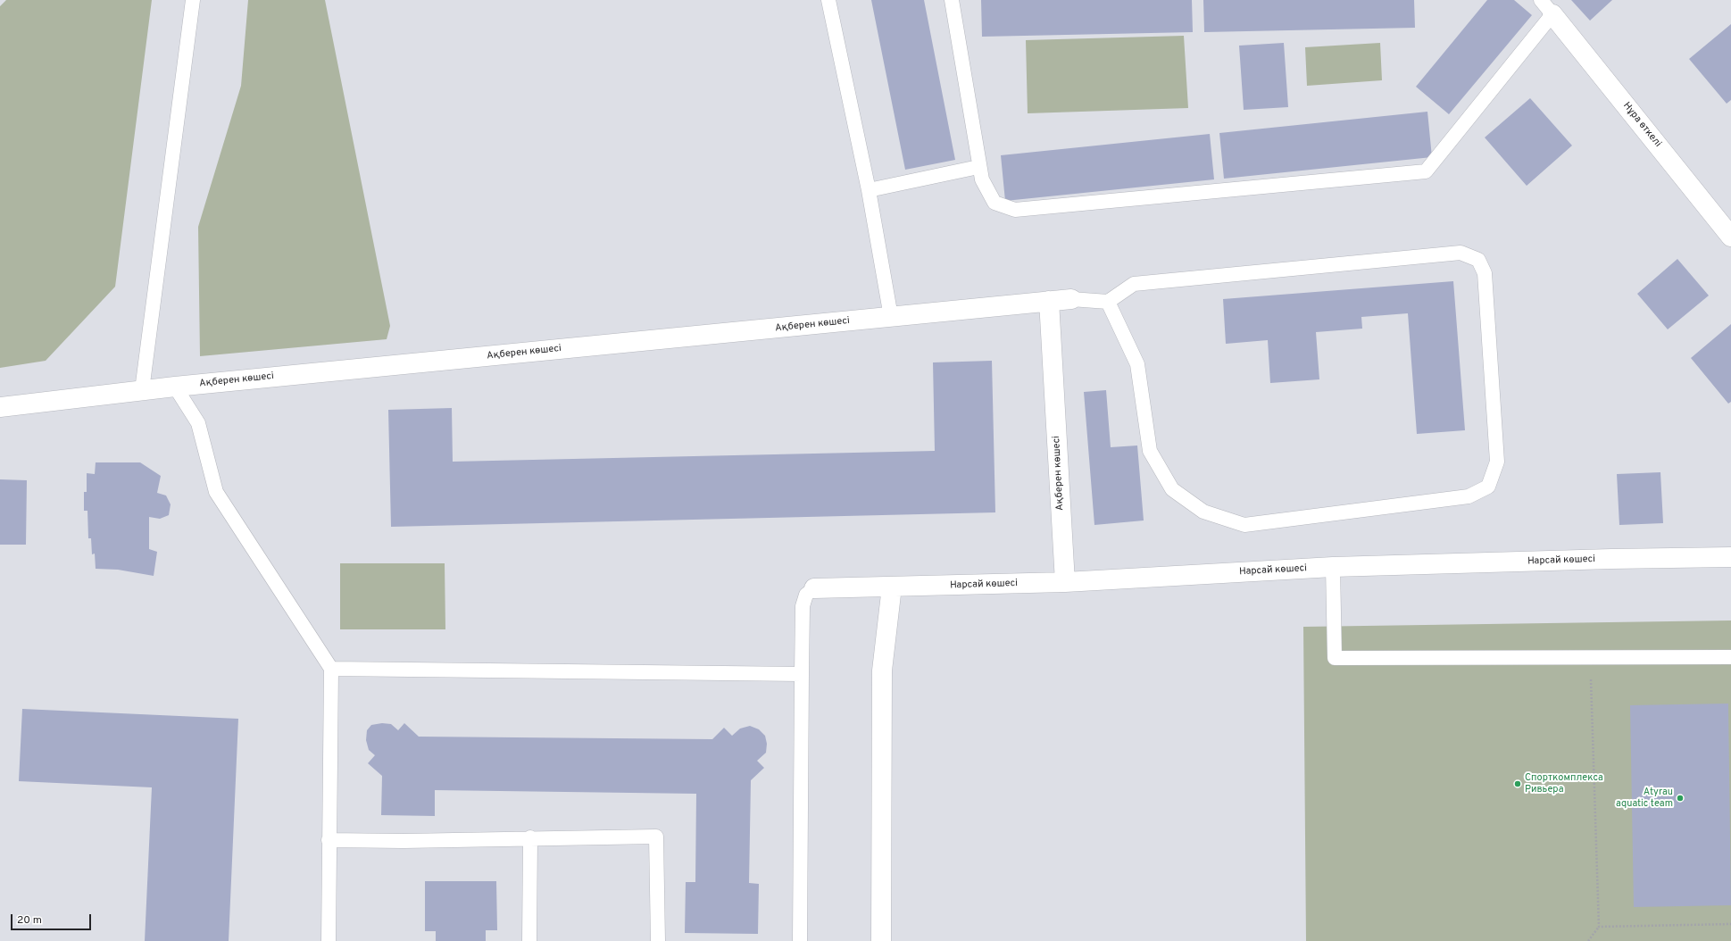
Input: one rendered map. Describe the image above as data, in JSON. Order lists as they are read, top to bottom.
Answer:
{
  "streets": {
    "street": ["Нұра өткелі", "Ақберен көшесі", "Нарсай көшесі"]
  },
  "crossings": [
    ["Ақберен көшесі", "Нарсай көшесі"]
  ],
  "places": ["Спорткомплекса Ривьера", "Atyrau aquatic team"],
  "scale_bar": "20 m"
}
